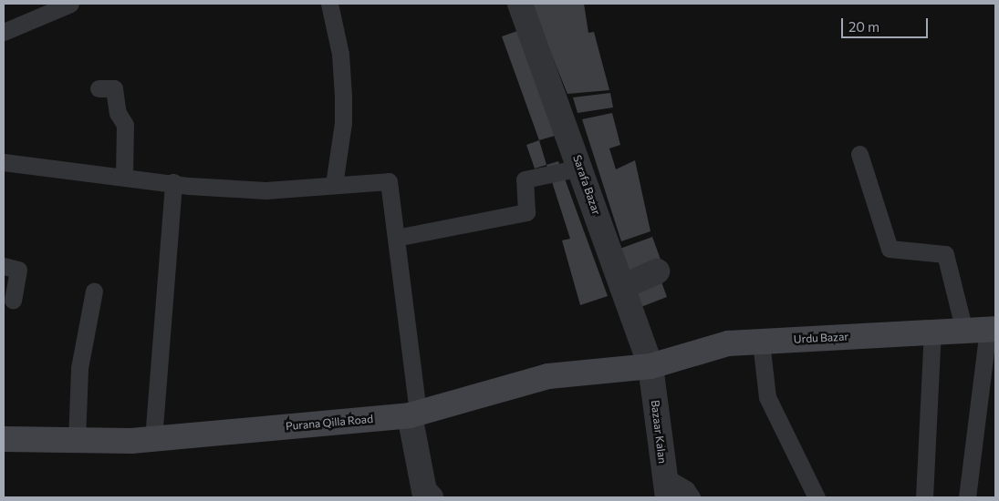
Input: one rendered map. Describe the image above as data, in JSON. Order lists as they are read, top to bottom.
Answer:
{
  "streets": {
    "street": [
      "Sarafa Bazar",
      "Urdu Bazar",
      "Purana Qilla Road",
      "Bazaar Kalan"
    ]
  },
  "crossings": [
    ["Sarafa Bazar", "Urdu Bazar"],
    ["Sarafa Bazar", "Purana Qilla Road"],
    ["Sarafa Bazar", "Bazaar Kalan"],
    ["Urdu Bazar", "Purana Qilla Road"],
    ["Urdu Bazar", "Bazaar Kalan"],
    ["Purana Qilla Road", "Bazaar Kalan"]
  ],
  "scale_bar": "20 m"
}
